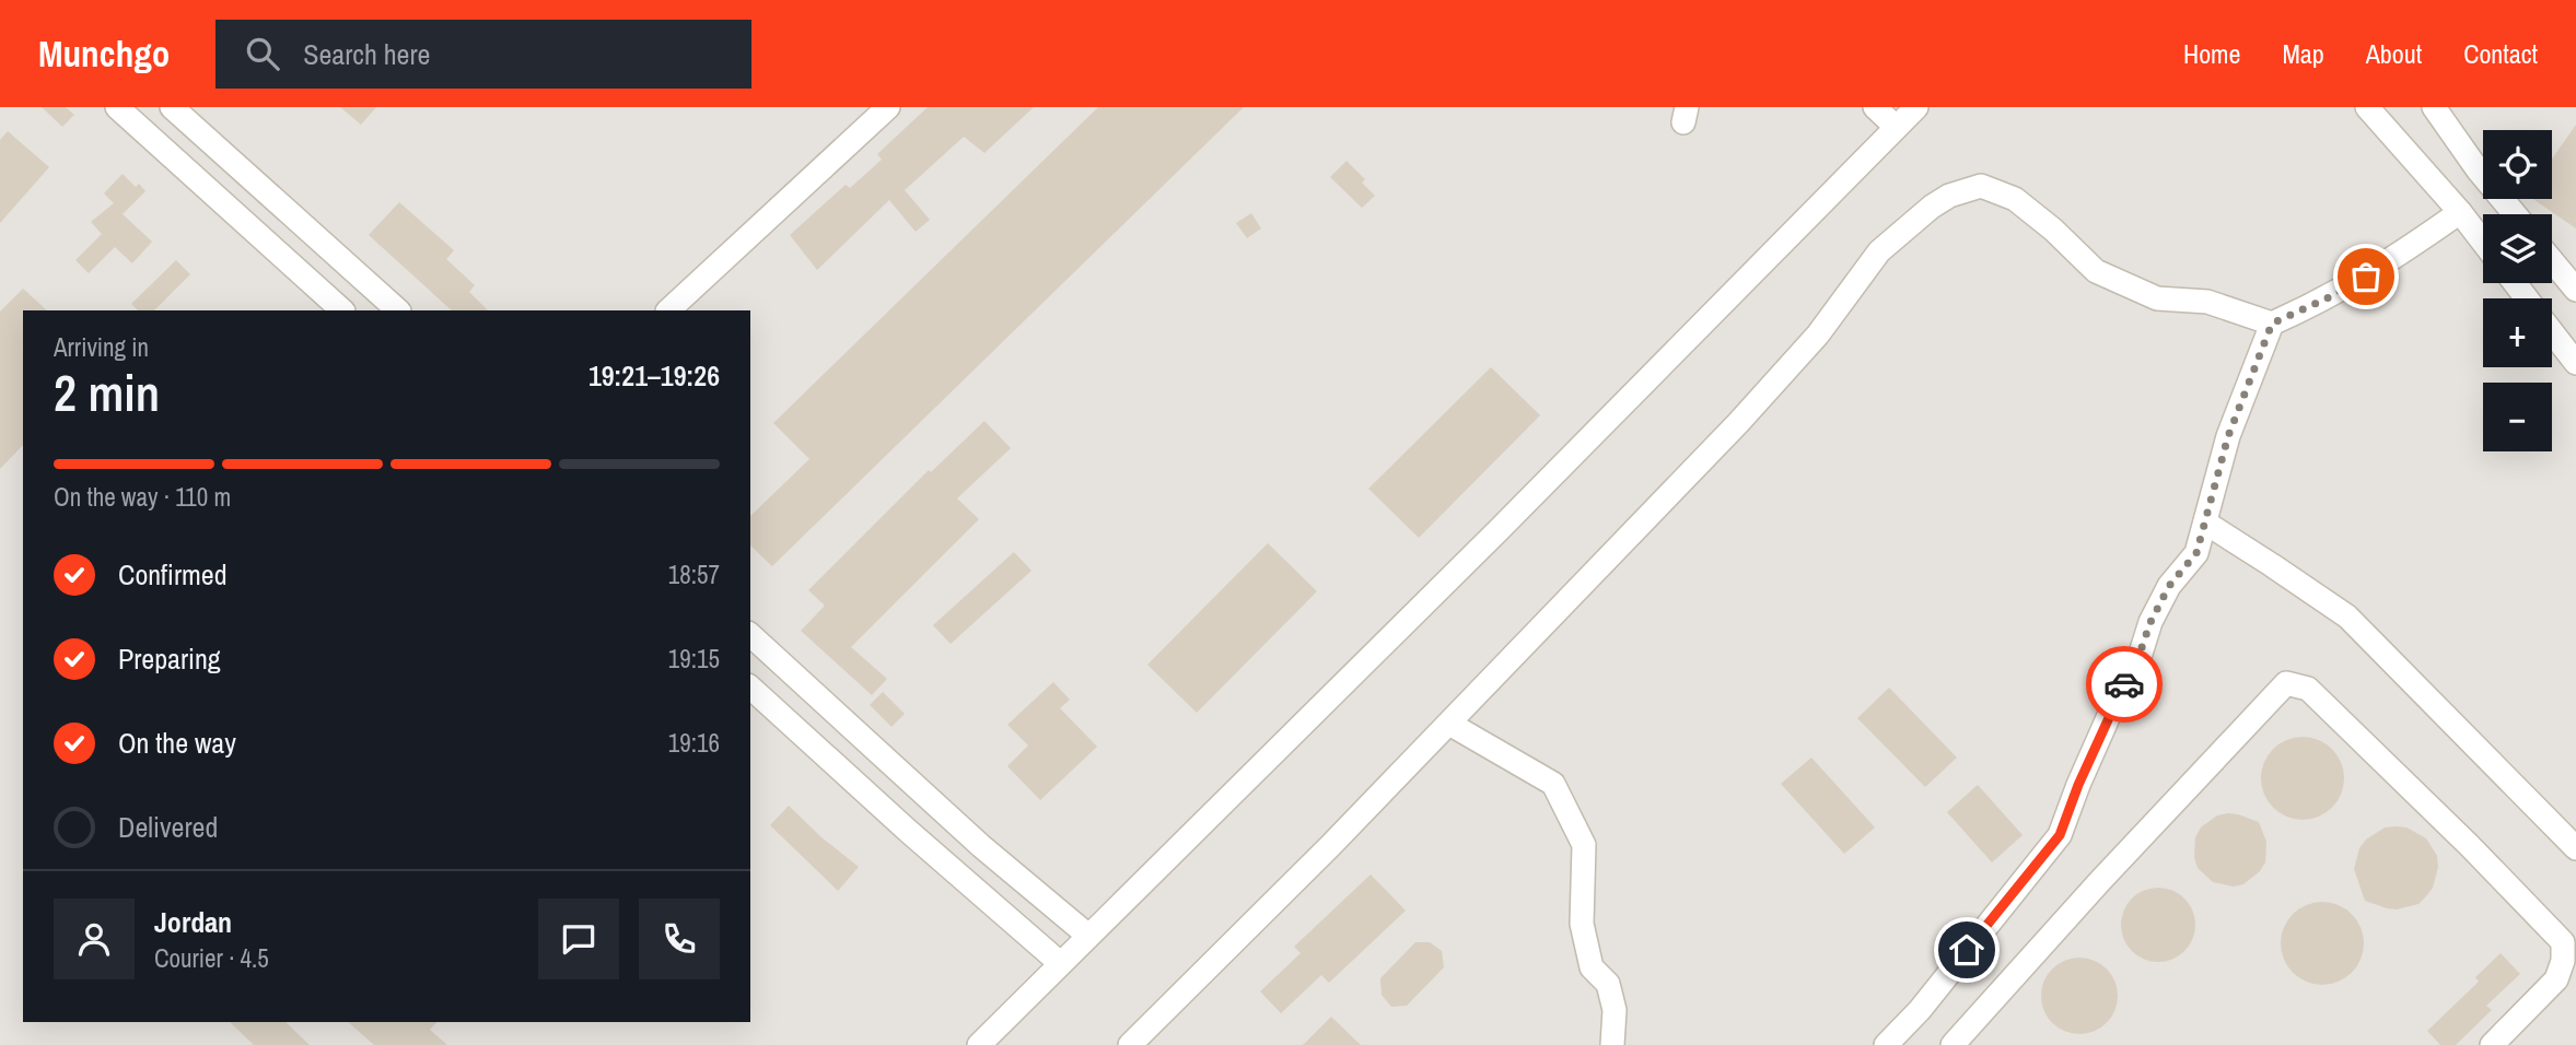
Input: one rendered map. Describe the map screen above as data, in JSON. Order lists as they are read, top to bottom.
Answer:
{
  "page": {
    "header": "Munchgo",
    "search": "Search here",
    "nav": [
      "Home",
      "Map",
      "About",
      "Contact"
    ],
    "map_buttons": ["+", "−"],
    "heading": ["2 min", "Arriving in", "19:21–19:26"],
    "panel": ["Jordan", "Courier · 4.5"],
    "bar": "On the way · 110 m",
    "list": [
      ["Confirmed", "18:57"],
      ["Preparing", "19:15"],
      ["On the way", "19:16"],
      "Delivered"
    ]
  }
}
